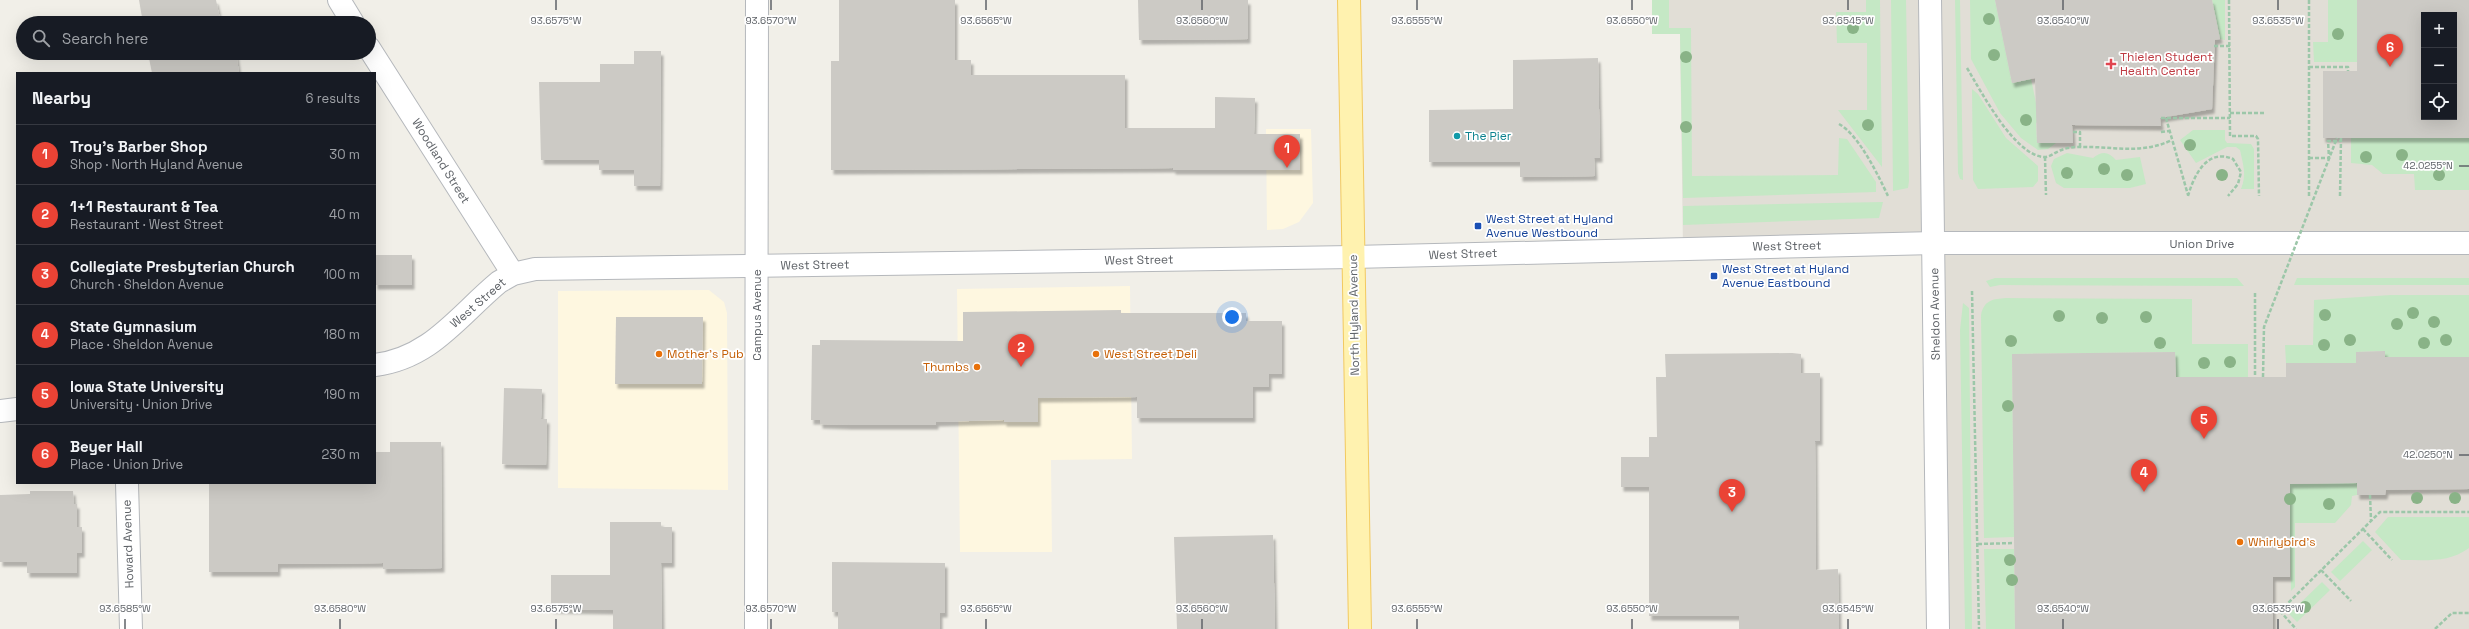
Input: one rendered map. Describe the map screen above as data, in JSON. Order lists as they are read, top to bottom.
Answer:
{
  "streets": {
    "main road": ["North Hyland Avenue"],
    "street": [
      "Woodland Street",
      "Union Drive",
      "West Street",
      "Sheldon Avenue",
      "Campus Avenue",
      "Howard Avenue"
    ]
  },
  "crossings": [
    ["Woodland Street", "West Street"],
    ["Union Drive", "West Street"],
    ["Union Drive", "Sheldon Avenue"],
    ["West Street", "Sheldon Avenue"],
    ["West Street", "Campus Avenue"],
    ["West Street", "North Hyland Avenue"]
  ],
  "places": {
    "health": ["Thielen Student Health Center"],
    "other": [
      "The Pier",
      "Mother's Pub",
      "West Street Deli",
      "Thumbs",
      "Whirlybird's"
    ],
    "transit": ["West Street at Hyland Avenue Westbound", "West Street at Hyland Avenue Eastbound"]
  },
  "page": {
    "map_buttons": ["+", "−"],
    "search": "Search here",
    "pins": [
      "6",
      "1",
      "2",
      "5",
      "4",
      "3"
    ],
    "heading": ["Nearby", "6 results"],
    "list": [
      {
        "mark": "1",
        "name": "Troy's Barber Shop",
        "note": "Shop · North Hyland Avenue",
        "value": "30 m"
      },
      {
        "mark": "2",
        "name": "1+1 Restaurant & Tea",
        "note": "Restaurant · West Street",
        "value": "40 m"
      },
      {
        "mark": "3",
        "name": "Collegiate Presbyterian Church",
        "note": "Church · Sheldon Avenue",
        "value": "100 m"
      },
      {
        "mark": "4",
        "name": "State Gymnasium",
        "note": "Place · Sheldon Avenue",
        "value": "180 m"
      },
      {
        "mark": "5",
        "name": "Iowa State University",
        "note": "University · Union Drive",
        "value": "190 m"
      },
      {
        "mark": "6",
        "name": "Beyer Hall",
        "note": "Place · Union Drive",
        "value": "230 m"
      }
    ]
  },
  "coordinates": [
    "93.6575°W",
    "93.6570°W",
    "93.6565°W",
    "93.6560°W",
    "93.6555°W",
    "93.6550°W",
    "93.6545°W",
    "93.6540°W",
    "93.6535°W",
    "42.0255°N",
    "42.0250°N",
    "93.6585°W",
    "93.6580°W"
  ]
}
